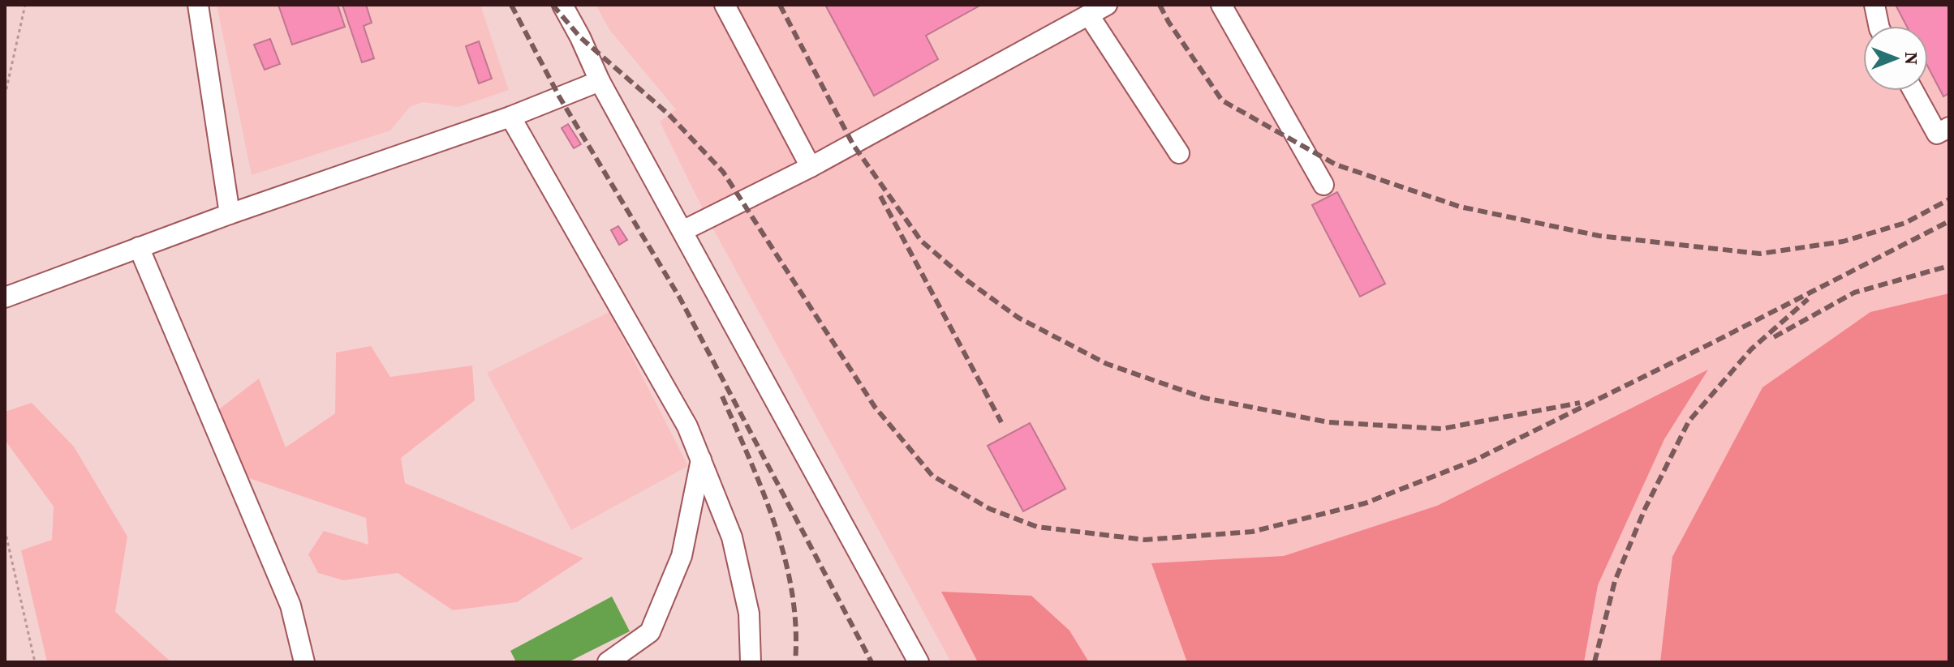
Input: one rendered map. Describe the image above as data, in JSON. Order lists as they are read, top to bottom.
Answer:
{
  "north": "right"
}
